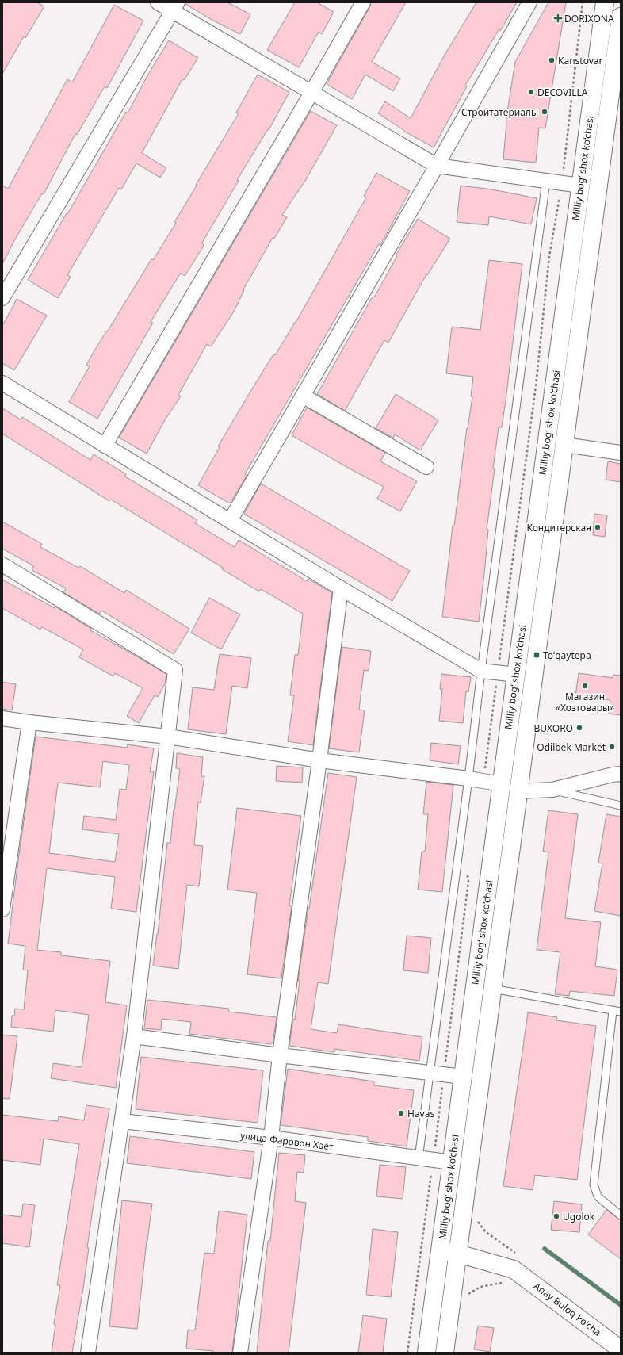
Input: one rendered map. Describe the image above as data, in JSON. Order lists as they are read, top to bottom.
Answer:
{
  "streets": {
    "main road": ["Milliy bog‘ shox ko‘chasi", "Anay Buloq ko'cha"],
    "street": ["улица Фаровон Хаёт"]
  },
  "crossings": [
    ["Milliy bog‘ shox ko‘chasi", "улица Фаровон Хаёт"]
  ],
  "places": {
    "health": ["DORIXONA"],
    "other": [
      "Kanstovar",
      "DECOVILLA",
      "Стройтатериалы",
      "Кондитерская",
      "Магазин «Хозтовары»",
      "BUXORO",
      "Odilbek Market",
      "Havas",
      "Ugolok"
    ],
    "transit": ["Toʻqaytepa"]
  }
}
